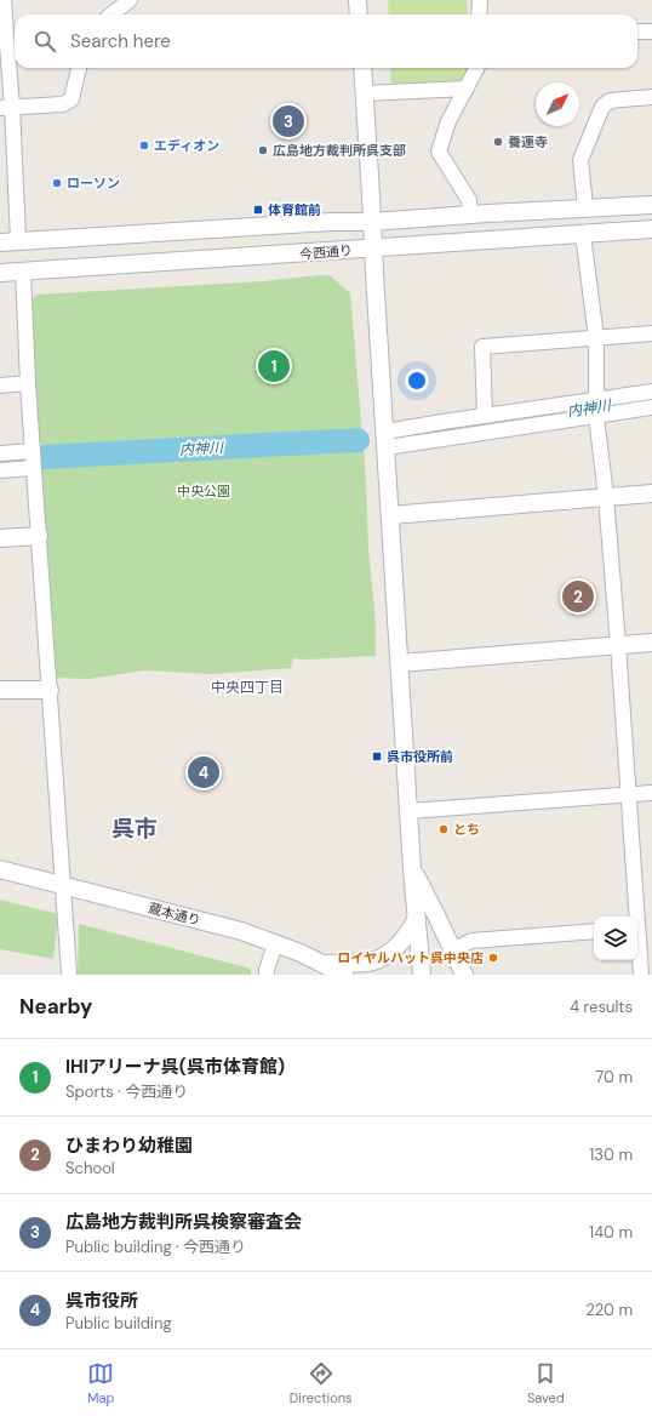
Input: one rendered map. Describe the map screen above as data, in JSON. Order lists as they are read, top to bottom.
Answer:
{
  "streets": {
    "street": ["今西通り", "蔵本通り"]
  },
  "districts": ["中央四丁目", "呉市"],
  "water": ["内神川"],
  "parks": ["中央公園"],
  "places": {
    "other": [
      "養運寺",
      "エディオン",
      "広島地方裁判所呉支部",
      "ローソン",
      "とち",
      "ロイヤルハット呉中央店"
    ],
    "transit": ["体育館前", "呉市役所前"]
  },
  "north": "top right",
  "page": {
    "search": "Search here",
    "pins": [
      "3",
      "1",
      "2",
      "4"
    ],
    "heading": ["Nearby", "4 results"],
    "list": [
      {
        "mark": "1",
        "name": "IHIアリーナ呉(呉市体育館)",
        "note": "Sports · 今西通り",
        "value": "70 m"
      },
      {
        "mark": "2",
        "name": "ひまわり幼稚園",
        "note": "School",
        "value": "130 m"
      },
      {
        "mark": "3",
        "name": "広島地方裁判所呉検察審査会",
        "note": "Public building · 今西通り",
        "value": "140 m"
      },
      {
        "mark": "4",
        "name": "呉市役所",
        "note": "Public building",
        "value": "220 m"
      }
    ],
    "nav": ["Map", "Directions", "Saved"]
  }
}
